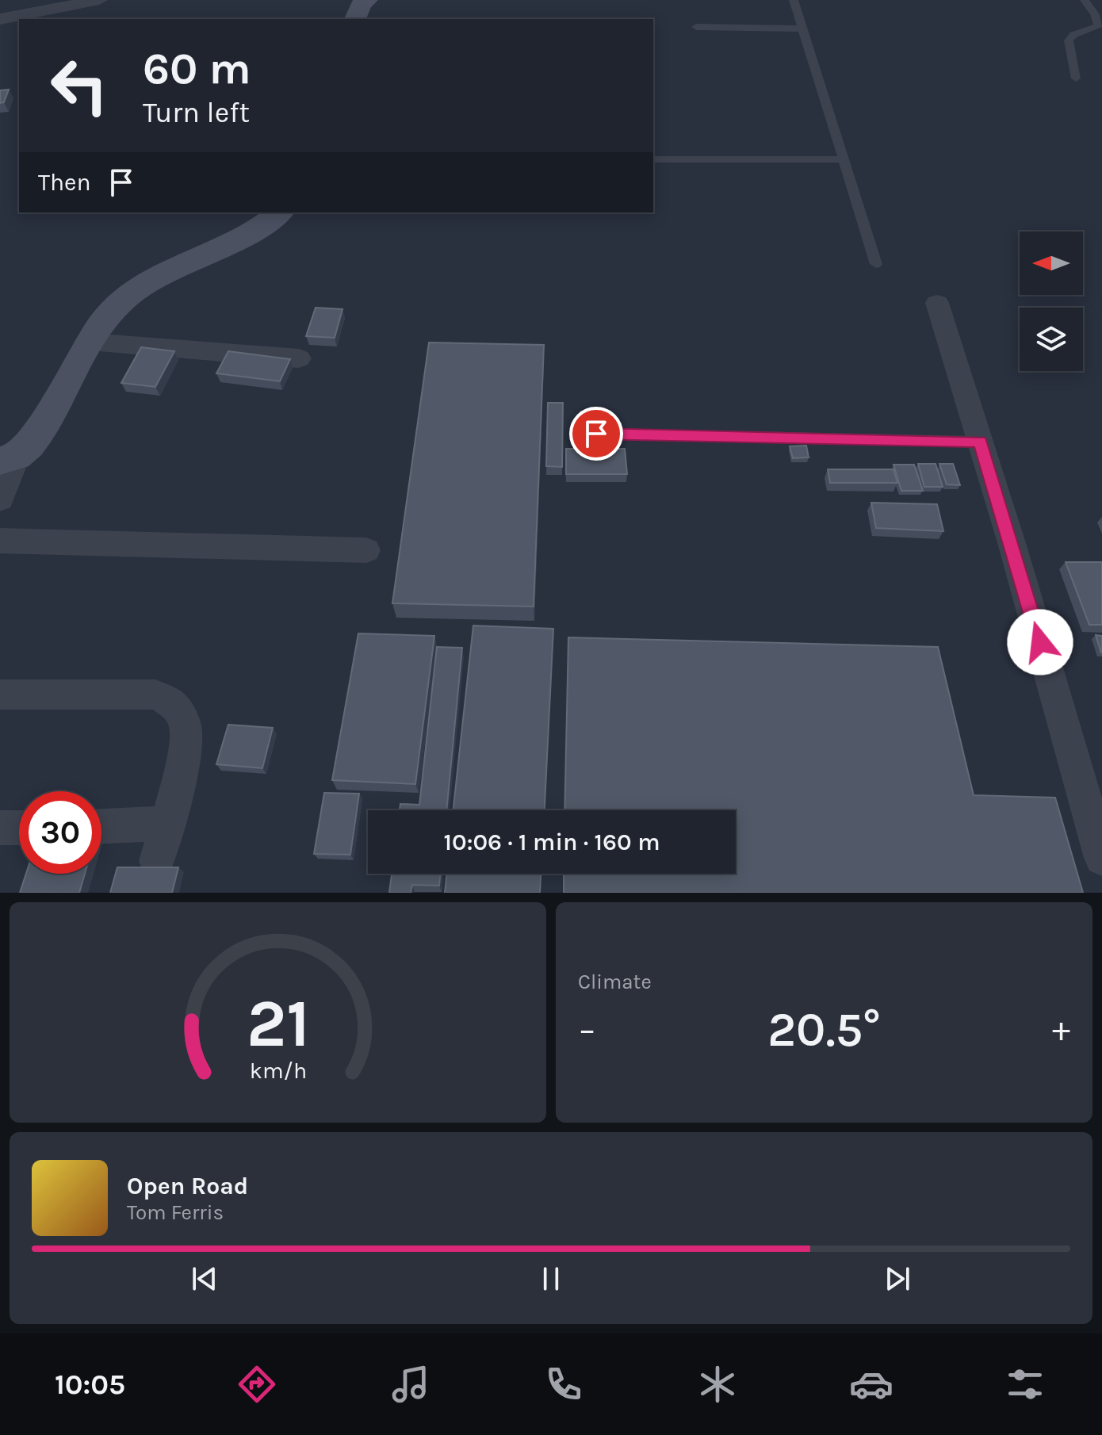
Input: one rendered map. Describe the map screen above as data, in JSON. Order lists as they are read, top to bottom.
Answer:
{
  "north": "left",
  "page": {
    "turn": ["60 m", "Turn left"],
    "then": "Then",
    "limit": "30",
    "trip": "10:06 · 1 min · 160 m",
    "tile": "Climate",
    "heat": ["−", "20.5°", "+"],
    "song": ["Open Road", "Tom Ferris"],
    "tabs": "10:05",
    "gauge": ["21", "km/h"]
  }
}
